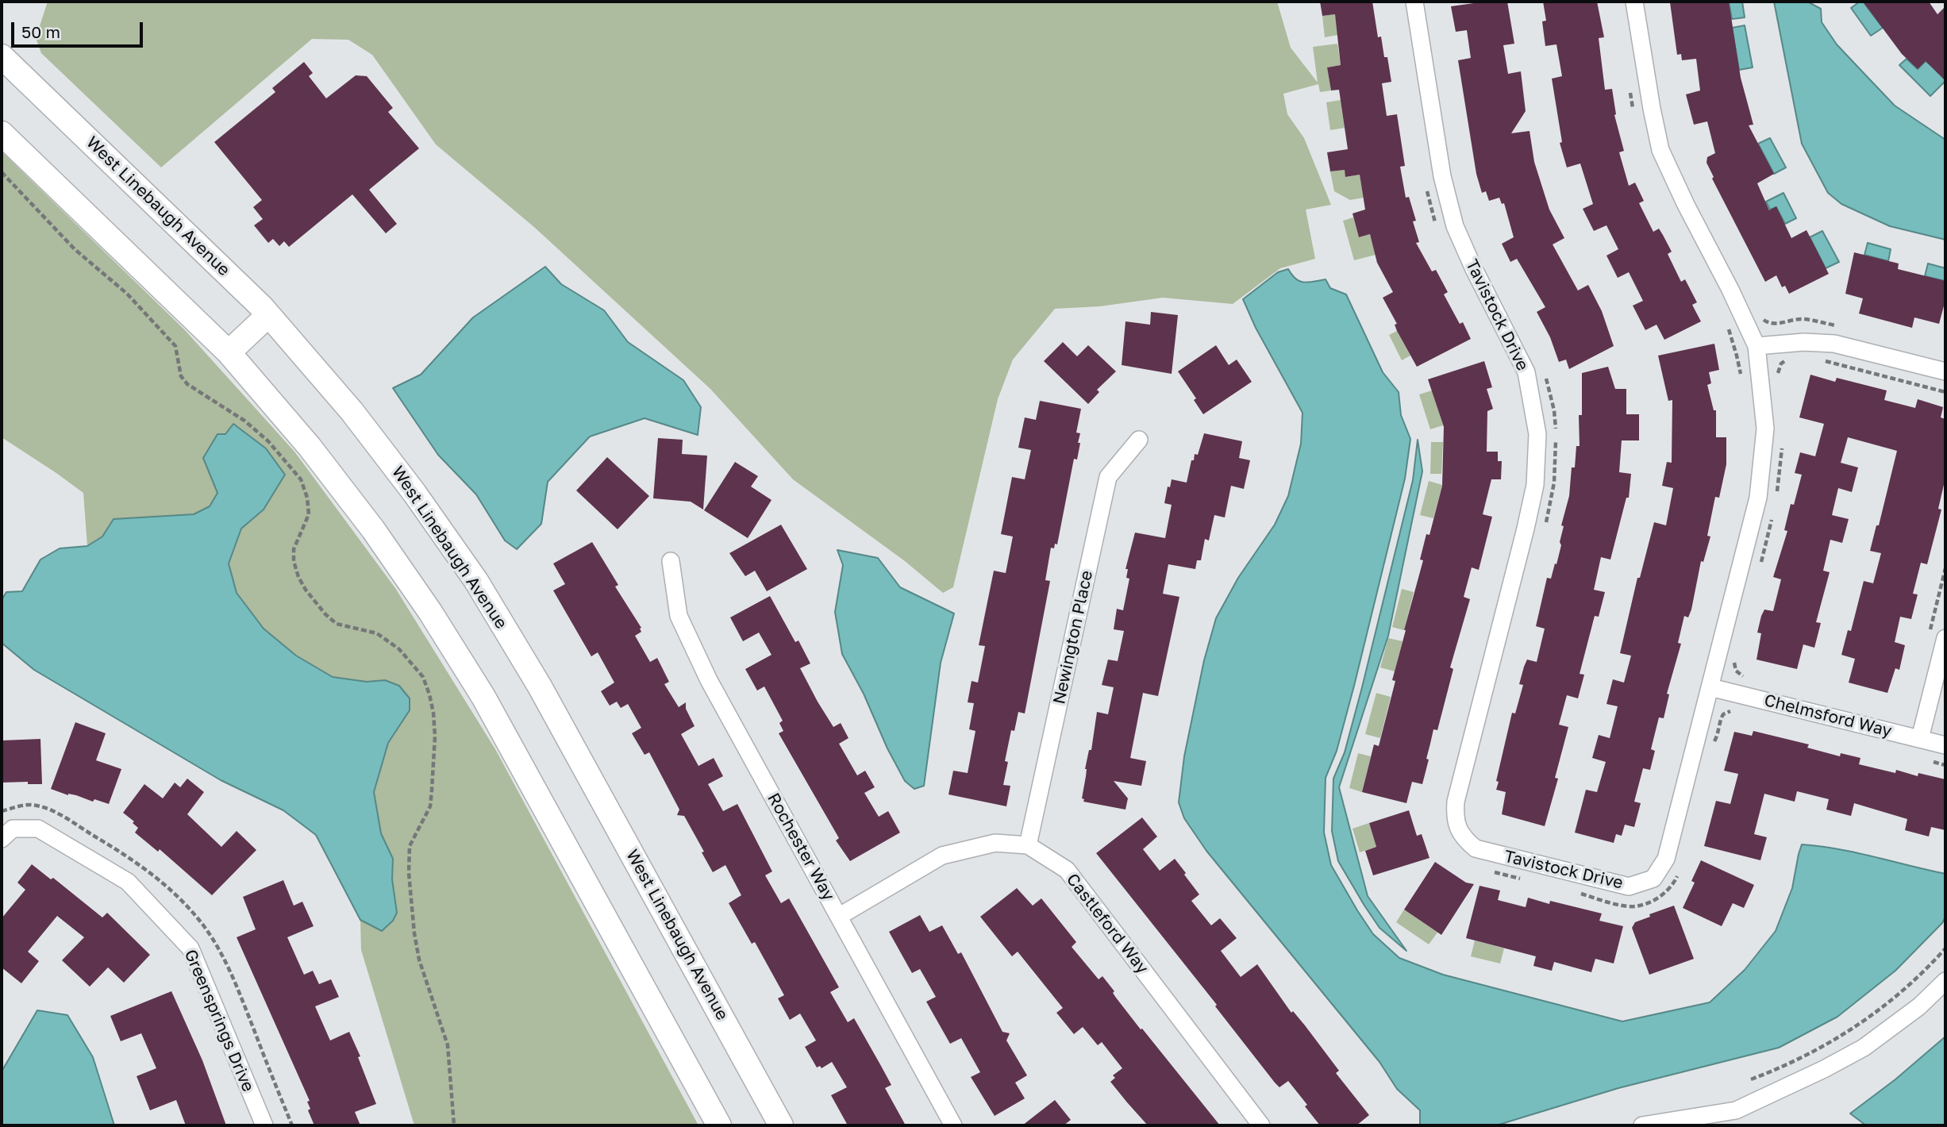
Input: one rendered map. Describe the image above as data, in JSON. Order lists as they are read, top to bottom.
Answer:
{
  "streets": {
    "main road": ["West Linebaugh Avenue"],
    "street": [
      "Tavistock Drive",
      "Newington Place",
      "Chelmsford Way",
      "Rochester Way",
      "Castleford Way",
      "Greensprings Drive"
    ]
  },
  "crossings": [
    ["Tavistock Drive", "Chelmsford Way"],
    ["Newington Place", "Castleford Way"],
    ["Rochester Way", "Castleford Way"]
  ],
  "scale_bar": "50 m"
}
